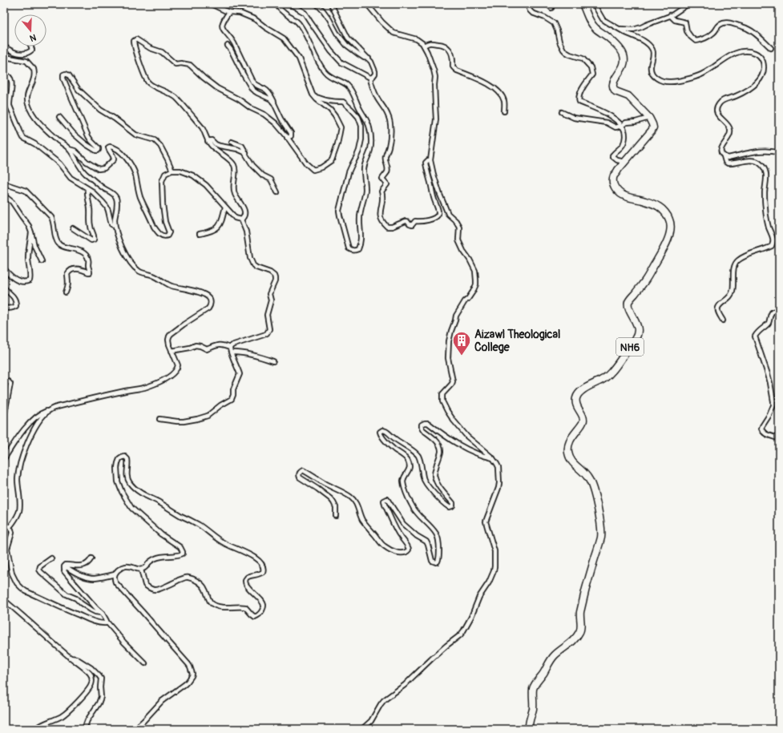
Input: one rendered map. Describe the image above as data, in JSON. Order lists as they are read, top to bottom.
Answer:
{
  "streets": {
    "highway": ["NH6"]
  },
  "places": {
    "building": ["Aizawl Theological College"]
  },
  "north": "bottom"
}
